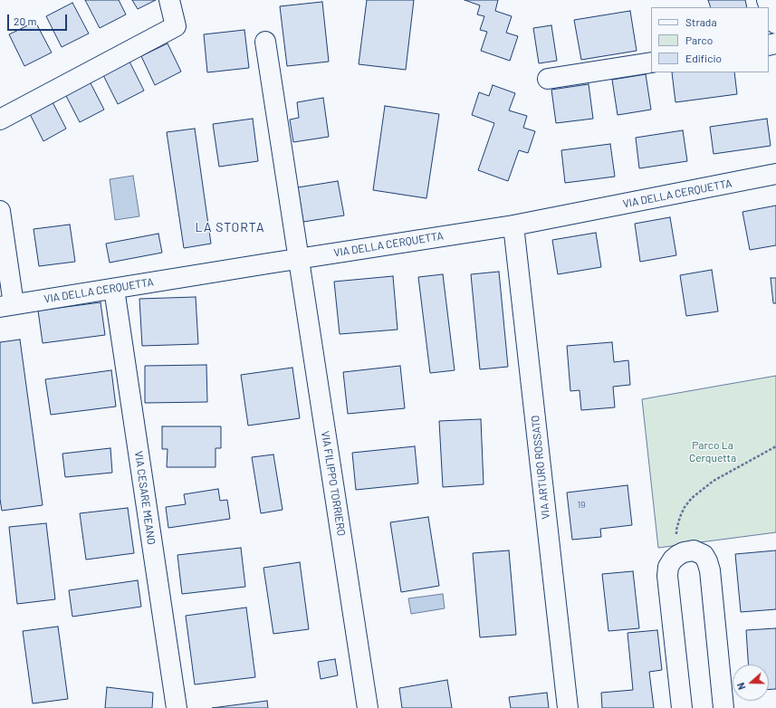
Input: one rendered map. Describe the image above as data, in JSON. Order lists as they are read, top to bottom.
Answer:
{
  "streets": {
    "street": [
      "VIA DELLA CERQUETTA",
      "VIA ARTURO ROSSATO",
      "VIA FILIPPO TORRIERO",
      "VIA CESARE MEANO"
    ]
  },
  "crossings": [
    ["VIA DELLA CERQUETTA", "VIA ARTURO ROSSATO"],
    ["VIA DELLA CERQUETTA", "VIA FILIPPO TORRIERO"],
    ["VIA DELLA CERQUETTA", "VIA CESARE MEANO"]
  ],
  "districts": ["LA STORTA"],
  "parks": ["Parco La Cerquetta"],
  "house_numbers": ["19"],
  "legend": ["Strada", "Parco", "Edificio"],
  "scale_bar": "20 m",
  "north": "left"
}
